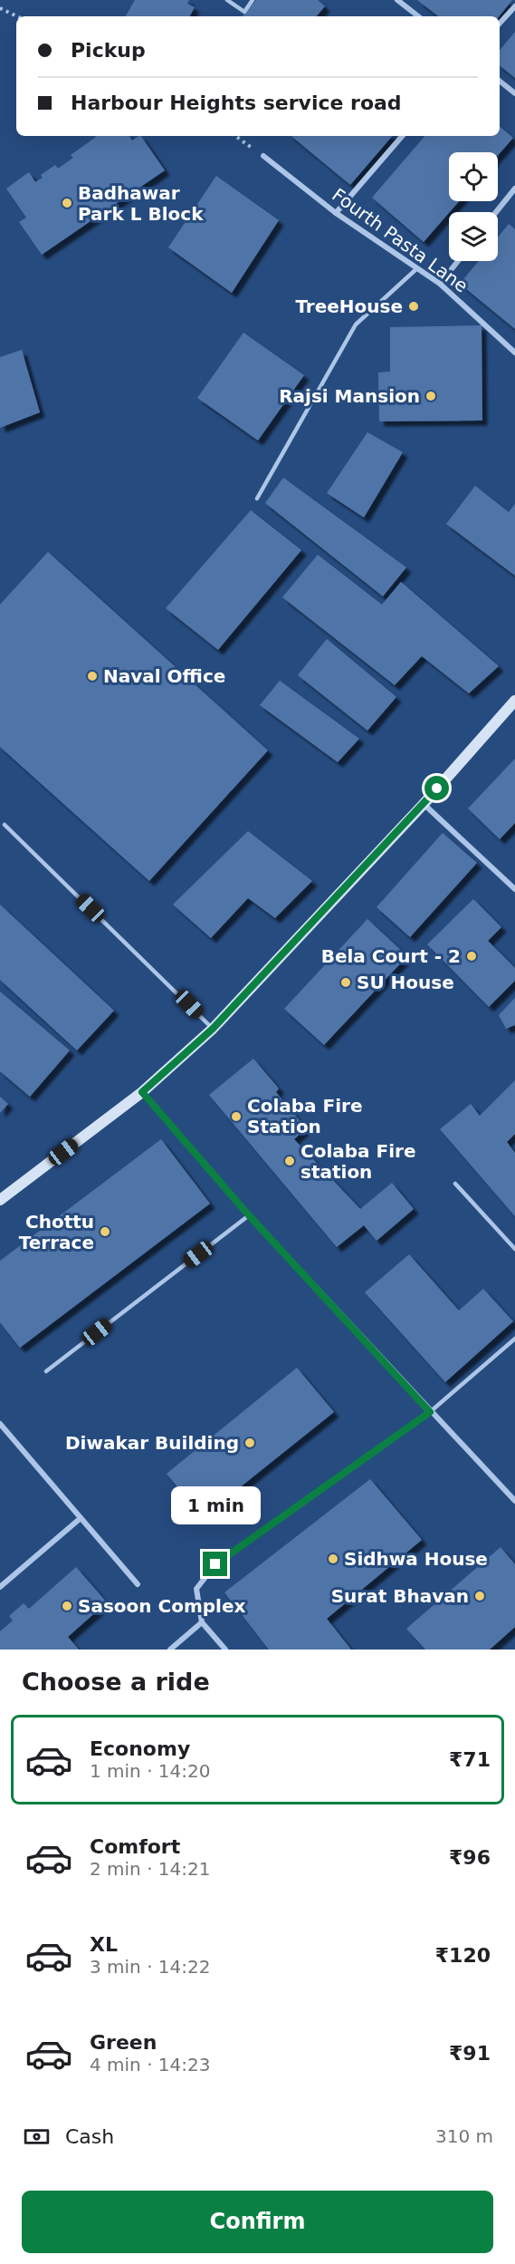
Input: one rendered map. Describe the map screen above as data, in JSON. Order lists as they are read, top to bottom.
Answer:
{
  "streets": {
    "street": ["Fourth Pasta Lane"]
  },
  "places": [
    "Badhawar Park L Block",
    "TreeHouse",
    "Rajsi Mansion",
    "Naval Office",
    "Bela Court - 2",
    "SU House",
    "Colaba Fire Station",
    "Colaba Fire station",
    "Chottu Terrace",
    "Diwakar Building",
    "Sidhwa House",
    "Surat Bhavan",
    "Sasoon Complex"
  ],
  "page": {
    "banner": ["Pickup", "Harbour Heights service road"],
    "bubble": "1 min",
    "heading": "Choose a ride",
    "list": [
      {
        "name": "Economy",
        "note": "1 min · 14:20",
        "value": "₹71"
      },
      {
        "name": "Comfort",
        "note": "2 min · 14:21",
        "value": "₹96"
      },
      {
        "name": "XL",
        "note": "3 min · 14:22",
        "value": "₹120"
      },
      {
        "name": "Green",
        "note": "4 min · 14:23",
        "value": "₹91"
      }
    ],
    "pay": ["Cash", "310 m"],
    "buttons": "Confirm"
  }
}
